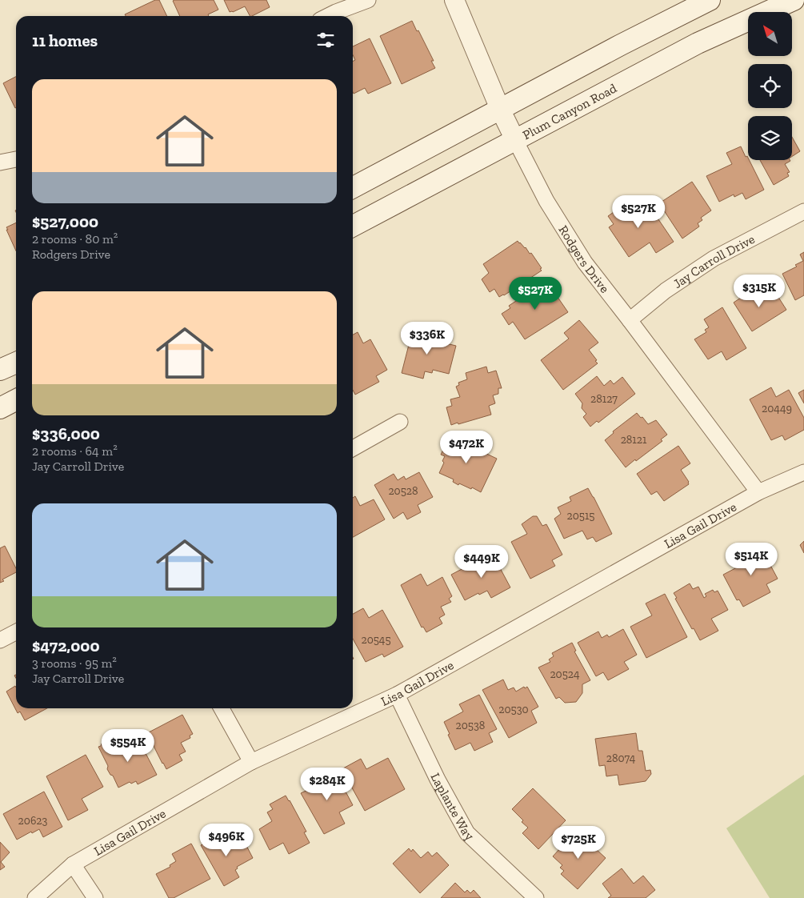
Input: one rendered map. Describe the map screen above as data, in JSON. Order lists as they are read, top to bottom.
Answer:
{
  "streets": {
    "main road": ["Plum Canyon Road"],
    "street": [
      "Rodgers Drive",
      "Jay Carroll Drive",
      "Lisa Gail Drive",
      "Laplante Way"
    ]
  },
  "crossings": [
    ["Plum Canyon Road", "Rodgers Drive"],
    ["Rodgers Drive", "Jay Carroll Drive"],
    ["Rodgers Drive", "Lisa Gail Drive"],
    ["Lisa Gail Drive", "Laplante Way"]
  ],
  "house_numbers": [
    "28127",
    "20449",
    "28121",
    "20528",
    "20515",
    "20545",
    "20524",
    "20530",
    "20538",
    "28074",
    "20623"
  ],
  "north": "top left",
  "page": {
    "heading": "11 homes",
    "list": [
      {
        "name": "$527,000",
        "note": "2 rooms · 80 m² · Rodgers Drive"
      },
      {
        "name": "$336,000",
        "note": "2 rooms · 64 m² · Jay Carroll Drive"
      },
      {
        "name": "$472,000",
        "note": "3 rooms · 95 m² · Jay Carroll Drive"
      }
    ],
    "price": [
      "$527K",
      "$315K",
      "$527K",
      "$336K",
      "$472K",
      "$514K",
      "$449K",
      "$554K",
      "$284K",
      "$496K",
      "$725K"
    ]
  }
}
